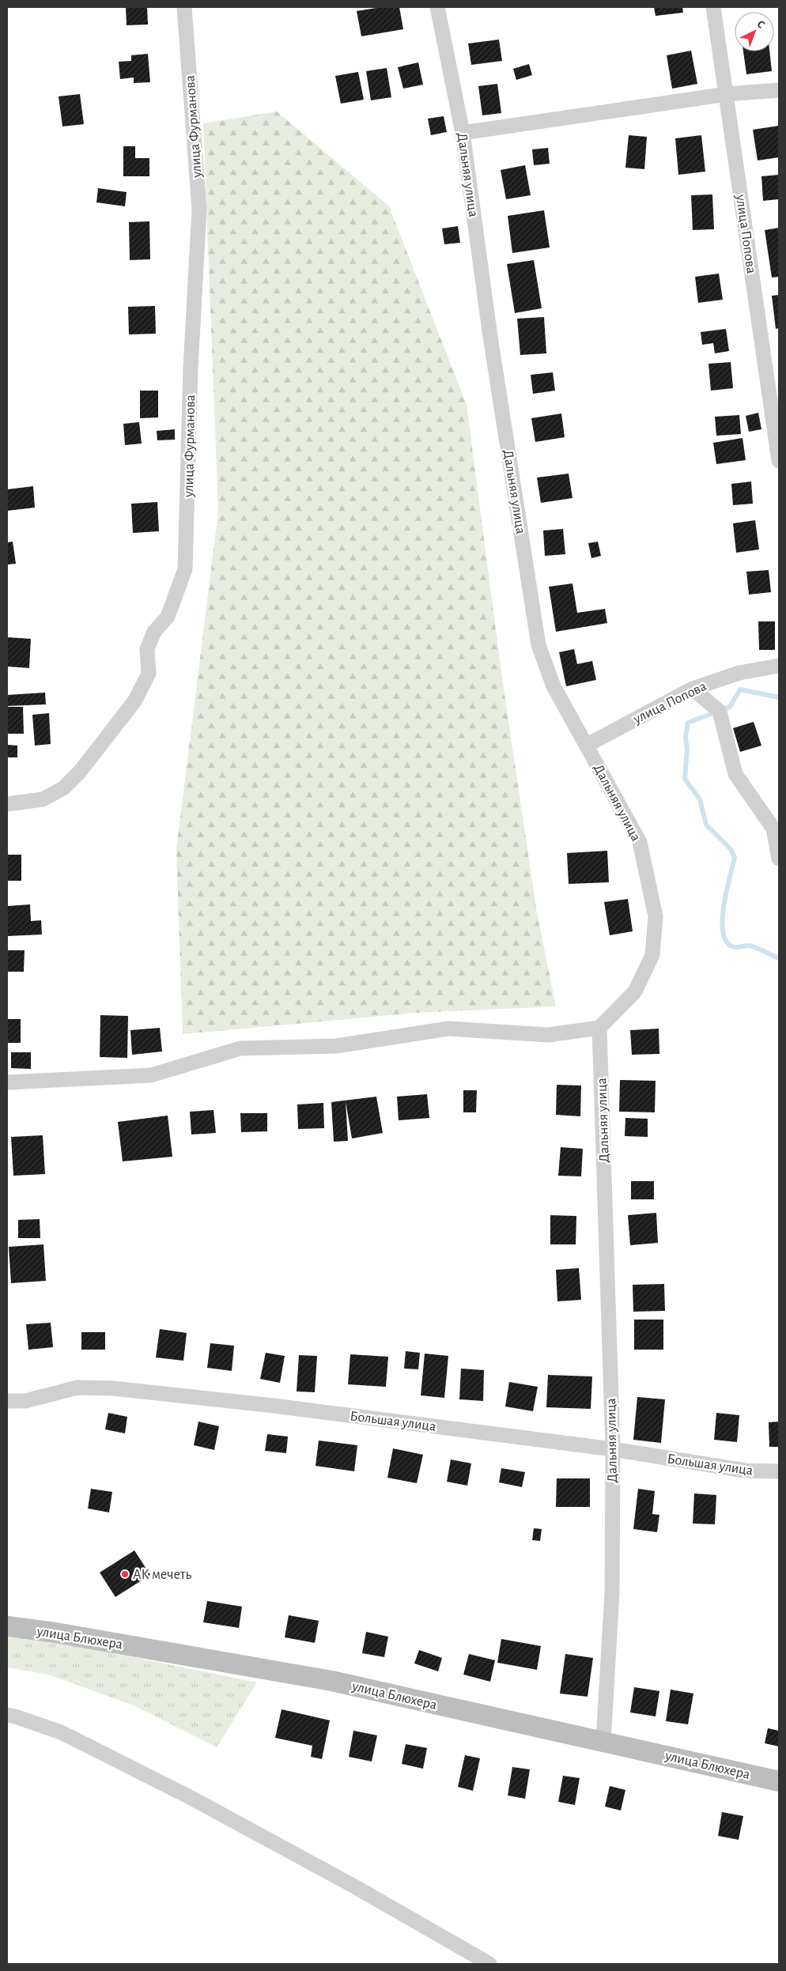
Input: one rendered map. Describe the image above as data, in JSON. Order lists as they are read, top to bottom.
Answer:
{
  "streets": {
    "main road": ["улица Блюхера"],
    "street": [
      "улица Фурманова",
      "Дальняя улица",
      "улица Попова",
      "Большая улица"
    ]
  },
  "crossings": [
    ["Дальняя улица", "улица Попова"],
    ["Дальняя улица", "Большая улица"],
    ["Дальняя улица", "улица Блюхера"]
  ],
  "places": ["АК мечеть"],
  "north": "top right"
}
